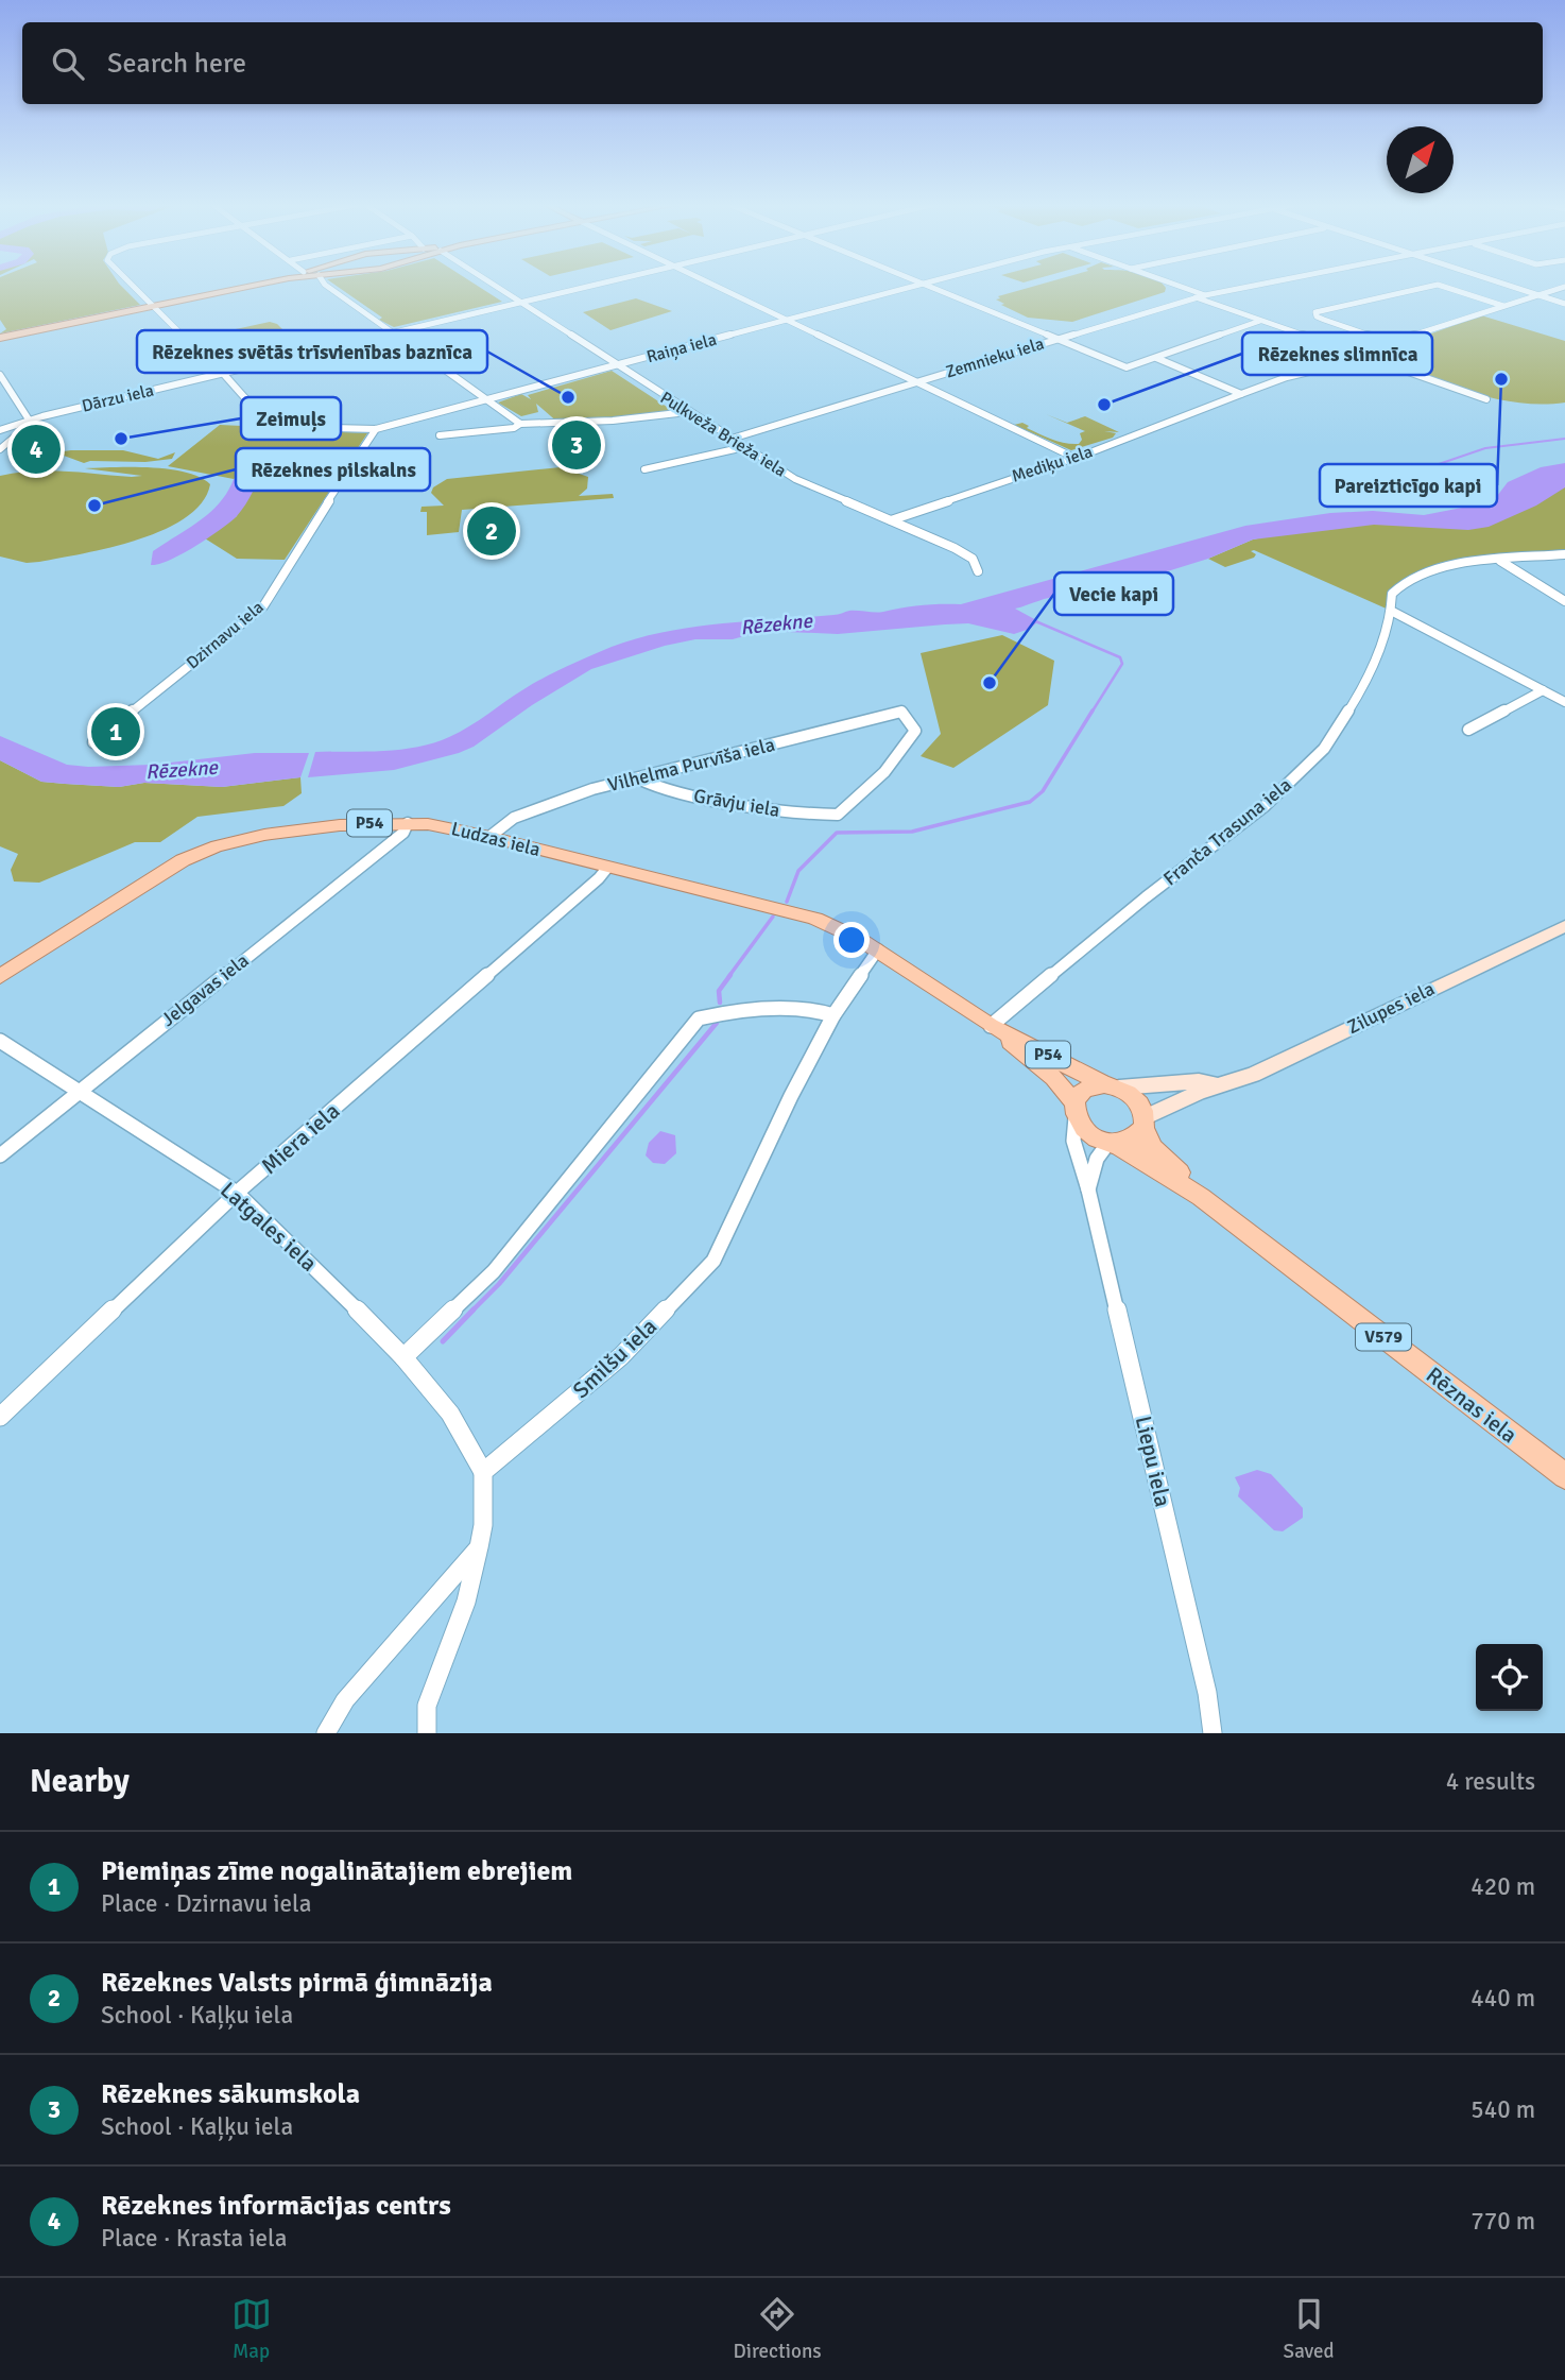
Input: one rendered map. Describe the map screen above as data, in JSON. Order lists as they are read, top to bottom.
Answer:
{
  "streets": {
    "main road": [
      "P54",
      "Ludzas iela",
      "Zilupes iela",
      "V579",
      "Rēznas iela"
    ],
    "street": [
      "Raiņa iela",
      "Zemnieku iela",
      "Dārzu iela",
      "Pulkveža Brieža iela",
      "Mediķu iela",
      "Dzirnavu iela",
      "Vilhelma Purvīša iela",
      "Grāvju iela",
      "Franča Trasuna iela",
      "Jelgavas iela",
      "Miera iela",
      "Latgales iela",
      "Smilšu iela",
      "Liepu iela"
    ]
  },
  "crossings": [
    ["Raiņa iela", "Dārzu iela"],
    ["Raiņa iela", "Pulkveža Brieža iela"],
    ["Raiņa iela", "Dzirnavu iela"],
    ["Zemnieku iela", "Pulkveža Brieža iela"],
    ["Dārzu iela", "Pulkveža Brieža iela"],
    ["Pulkveža Brieža iela", "Mediķu iela"],
    ["Vilhelma Purvīša iela", "Grāvju iela"],
    ["Vilhelma Purvīša iela", "Ludzas iela"],
    ["P54", "Ludzas iela"],
    ["P54", "Zilupes iela"],
    ["P54", "Rēznas iela"],
    ["P54", "Liepu iela"],
    ["Franča Trasuna iela", "Ludzas iela"],
    ["Ludzas iela", "Jelgavas iela"],
    ["Ludzas iela", "Zilupes iela"],
    ["Ludzas iela", "Miera iela"],
    ["Ludzas iela", "Smilšu iela"],
    ["Ludzas iela", "Rēznas iela"],
    ["Ludzas iela", "Liepu iela"],
    ["Jelgavas iela", "Latgales iela"],
    ["Zilupes iela", "Rēznas iela"],
    ["Zilupes iela", "Liepu iela"],
    ["Miera iela", "Latgales iela"],
    ["Latgales iela", "Smilšu iela"],
    ["Rēznas iela", "Liepu iela"]
  ],
  "water": ["Rēzekne"],
  "places": [
    "Pareizticīgo kapi",
    "Rēzeknes svētās trīsvienības baznīca",
    "Rēzeknes slimnīca",
    "Zeimuļs",
    "Rēzeknes pilskalns",
    "Vecie kapi"
  ],
  "north": "top right",
  "page": {
    "search": "Search here",
    "pins": [
      "3",
      "4",
      "2",
      "1"
    ],
    "heading": ["Nearby", "4 results"],
    "list": [
      {
        "mark": "1",
        "name": "Piemiņas zīme nogalinātajiem ebrejiem",
        "note": "Place · Dzirnavu iela",
        "value": "420 m"
      },
      {
        "mark": "2",
        "name": "Rēzeknes Valsts pirmā ģimnāzija",
        "note": "School · Kaļķu iela",
        "value": "440 m"
      },
      {
        "mark": "3",
        "name": "Rēzeknes sākumskola",
        "note": "School · Kaļķu iela",
        "value": "540 m"
      },
      {
        "mark": "4",
        "name": "Rēzeknes informācijas centrs",
        "note": "Place · Krasta iela",
        "value": "770 m"
      }
    ],
    "nav": ["Map", "Directions", "Saved"]
  }
}
